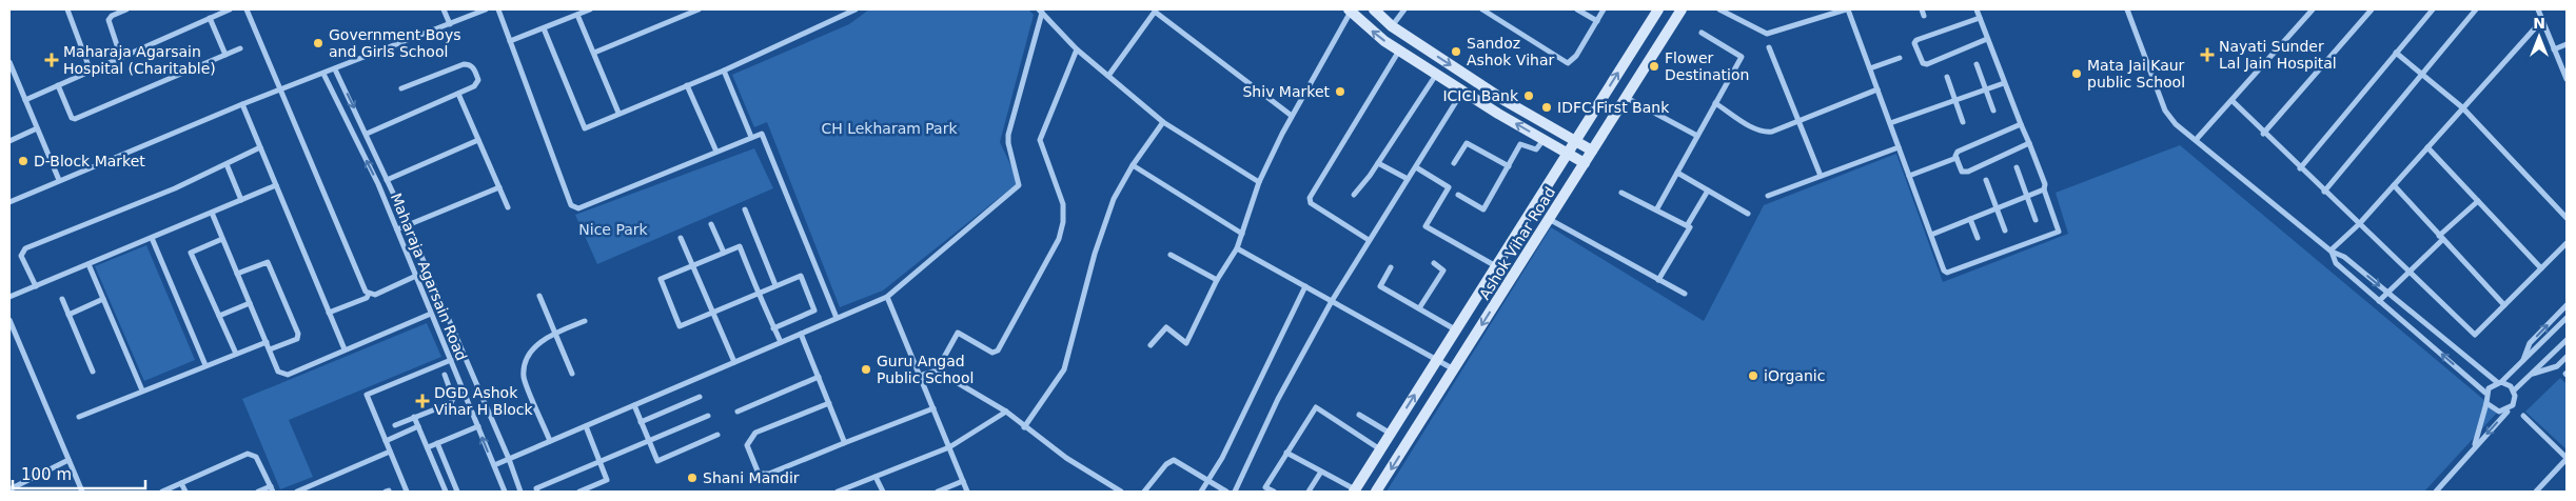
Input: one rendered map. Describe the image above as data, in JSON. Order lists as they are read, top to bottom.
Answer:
{
  "streets": {
    "main road": ["Ashok Vihar Road"],
    "street": ["Maharaja Agarsain Road"]
  },
  "parks": ["CH Lekharam Park", "Nice Park"],
  "places": {
    "other": [
      "Government Boys and Girls School",
      "Sandoz Ashok Vihar",
      "Flower Destination",
      "Mata Jai Kaur public School",
      "Shiv Market",
      "ICICI Bank",
      "IDFC First Bank",
      "D-Block Market",
      "Guru Angad Public School",
      "iOrganic",
      "Shani Mandir"
    ],
    "health": ["Nayati Sunder Lal Jain Hospital", "Maharaja Agarsain Hospital (Charitable)", "DGD Ashok Vihar H Block"]
  },
  "scale_bar": "100 m",
  "north": "top"
}
